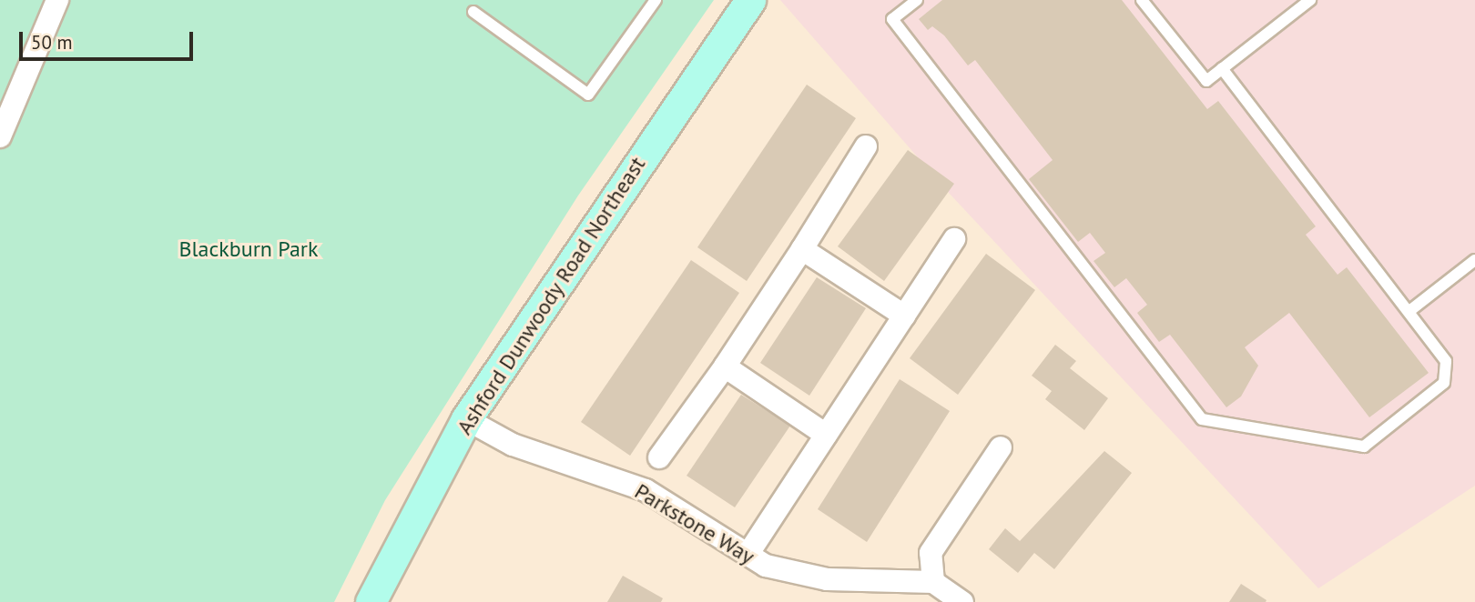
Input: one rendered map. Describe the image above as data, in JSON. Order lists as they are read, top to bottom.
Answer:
{
  "streets": {
    "main road": ["Ashford Dunwoody Road Northeast"],
    "street": ["Parkstone Way"]
  },
  "crossings": [
    ["Ashford Dunwoody Road Northeast", "Parkstone Way"]
  ],
  "parks": ["Blackburn Park"],
  "scale_bar": "50 m"
}
